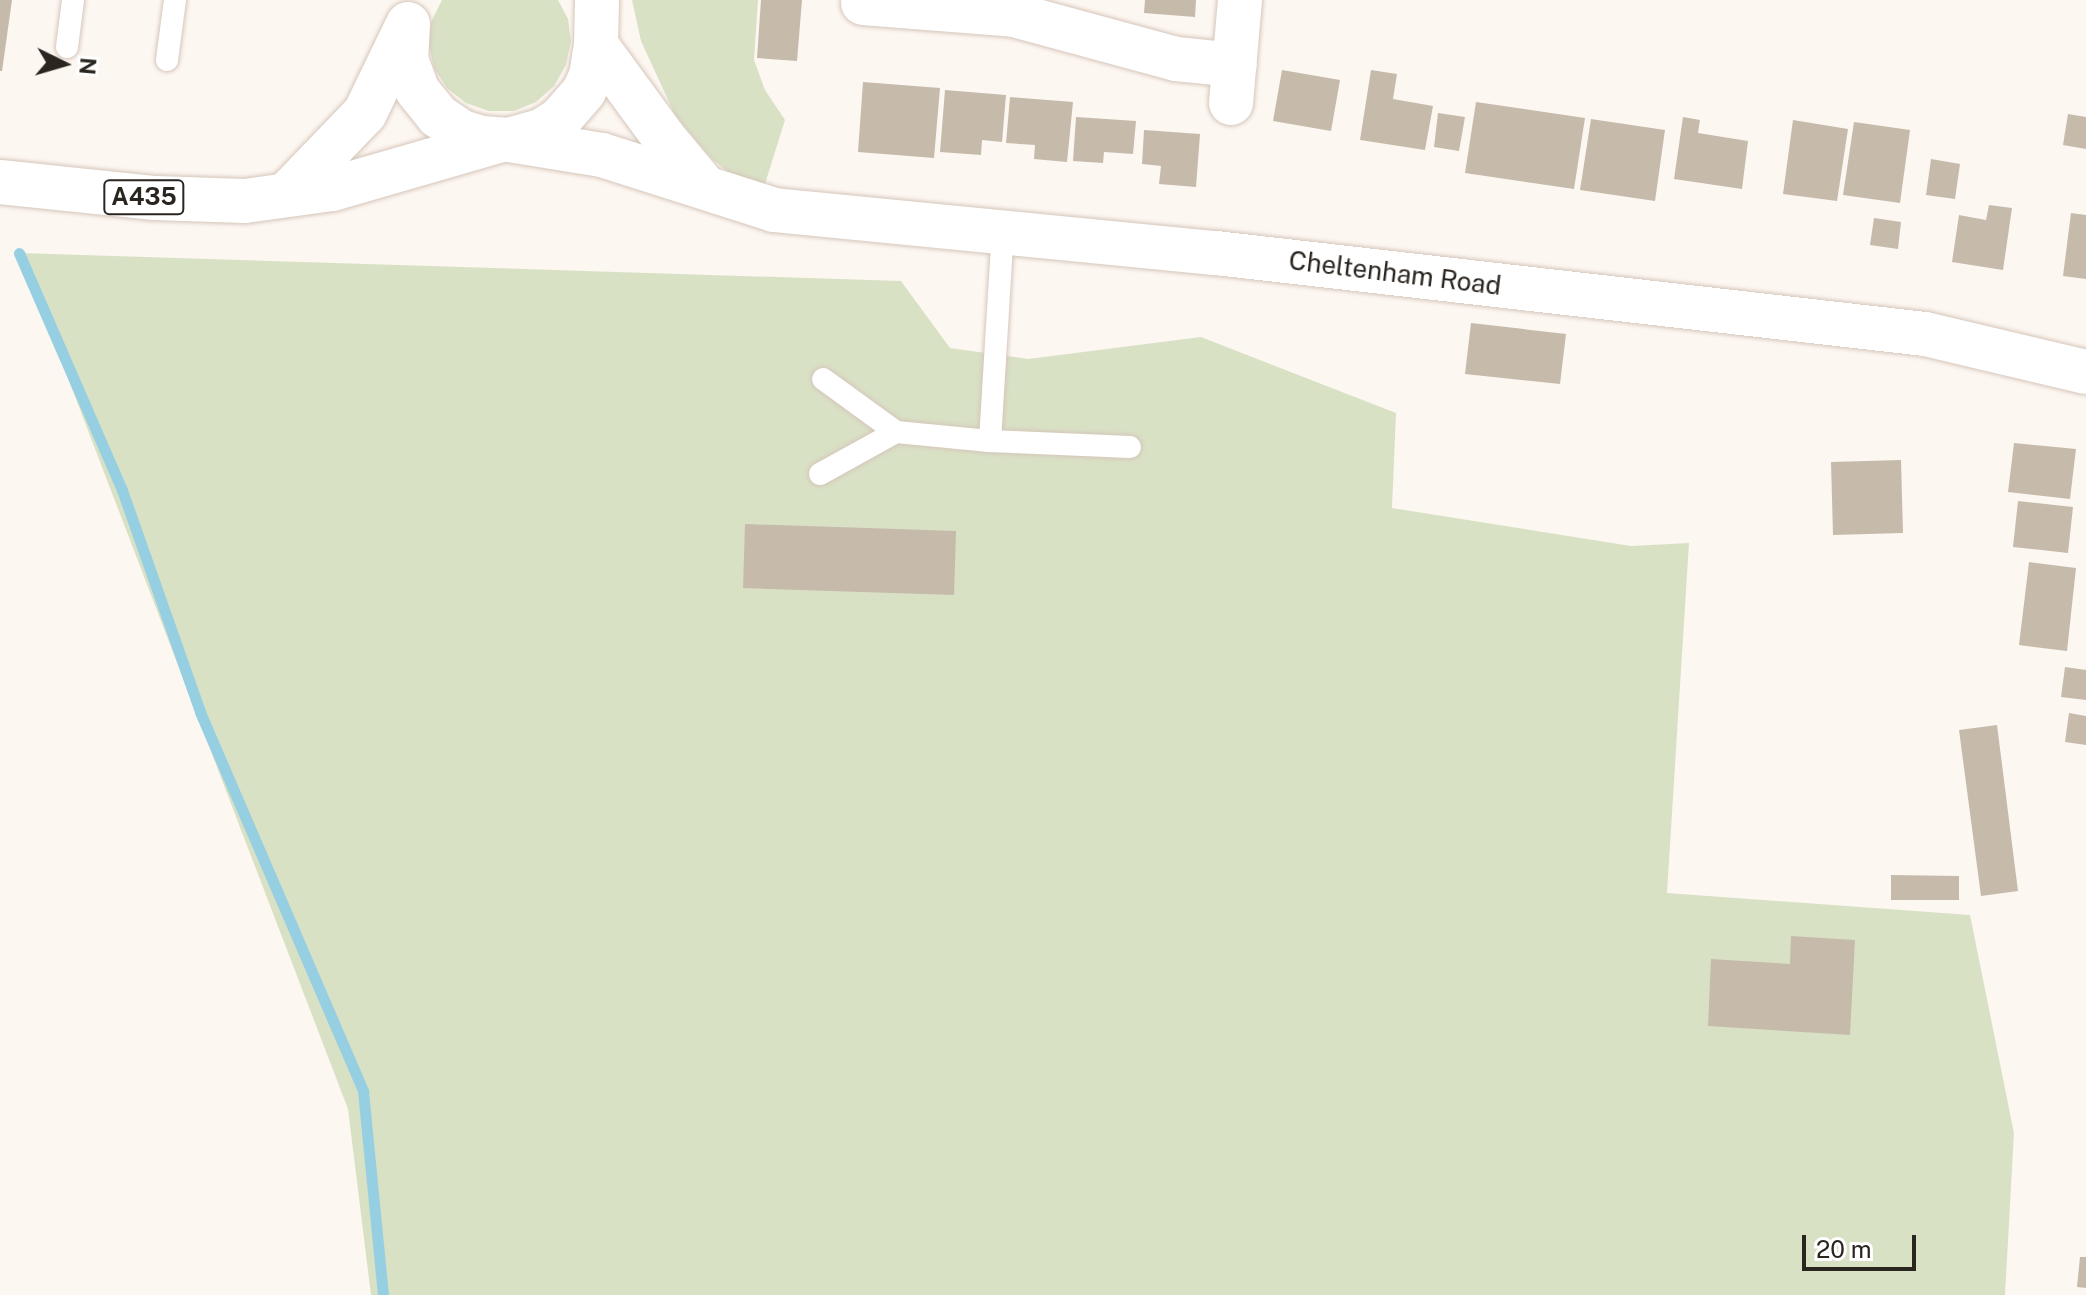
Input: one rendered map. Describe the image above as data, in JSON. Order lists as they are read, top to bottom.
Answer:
{
  "streets": {
    "street": ["A435", "Cheltenham Road"]
  },
  "crossings": [
    ["A435", "Cheltenham Road"]
  ],
  "scale_bar": "20 m",
  "north": "right"
}
